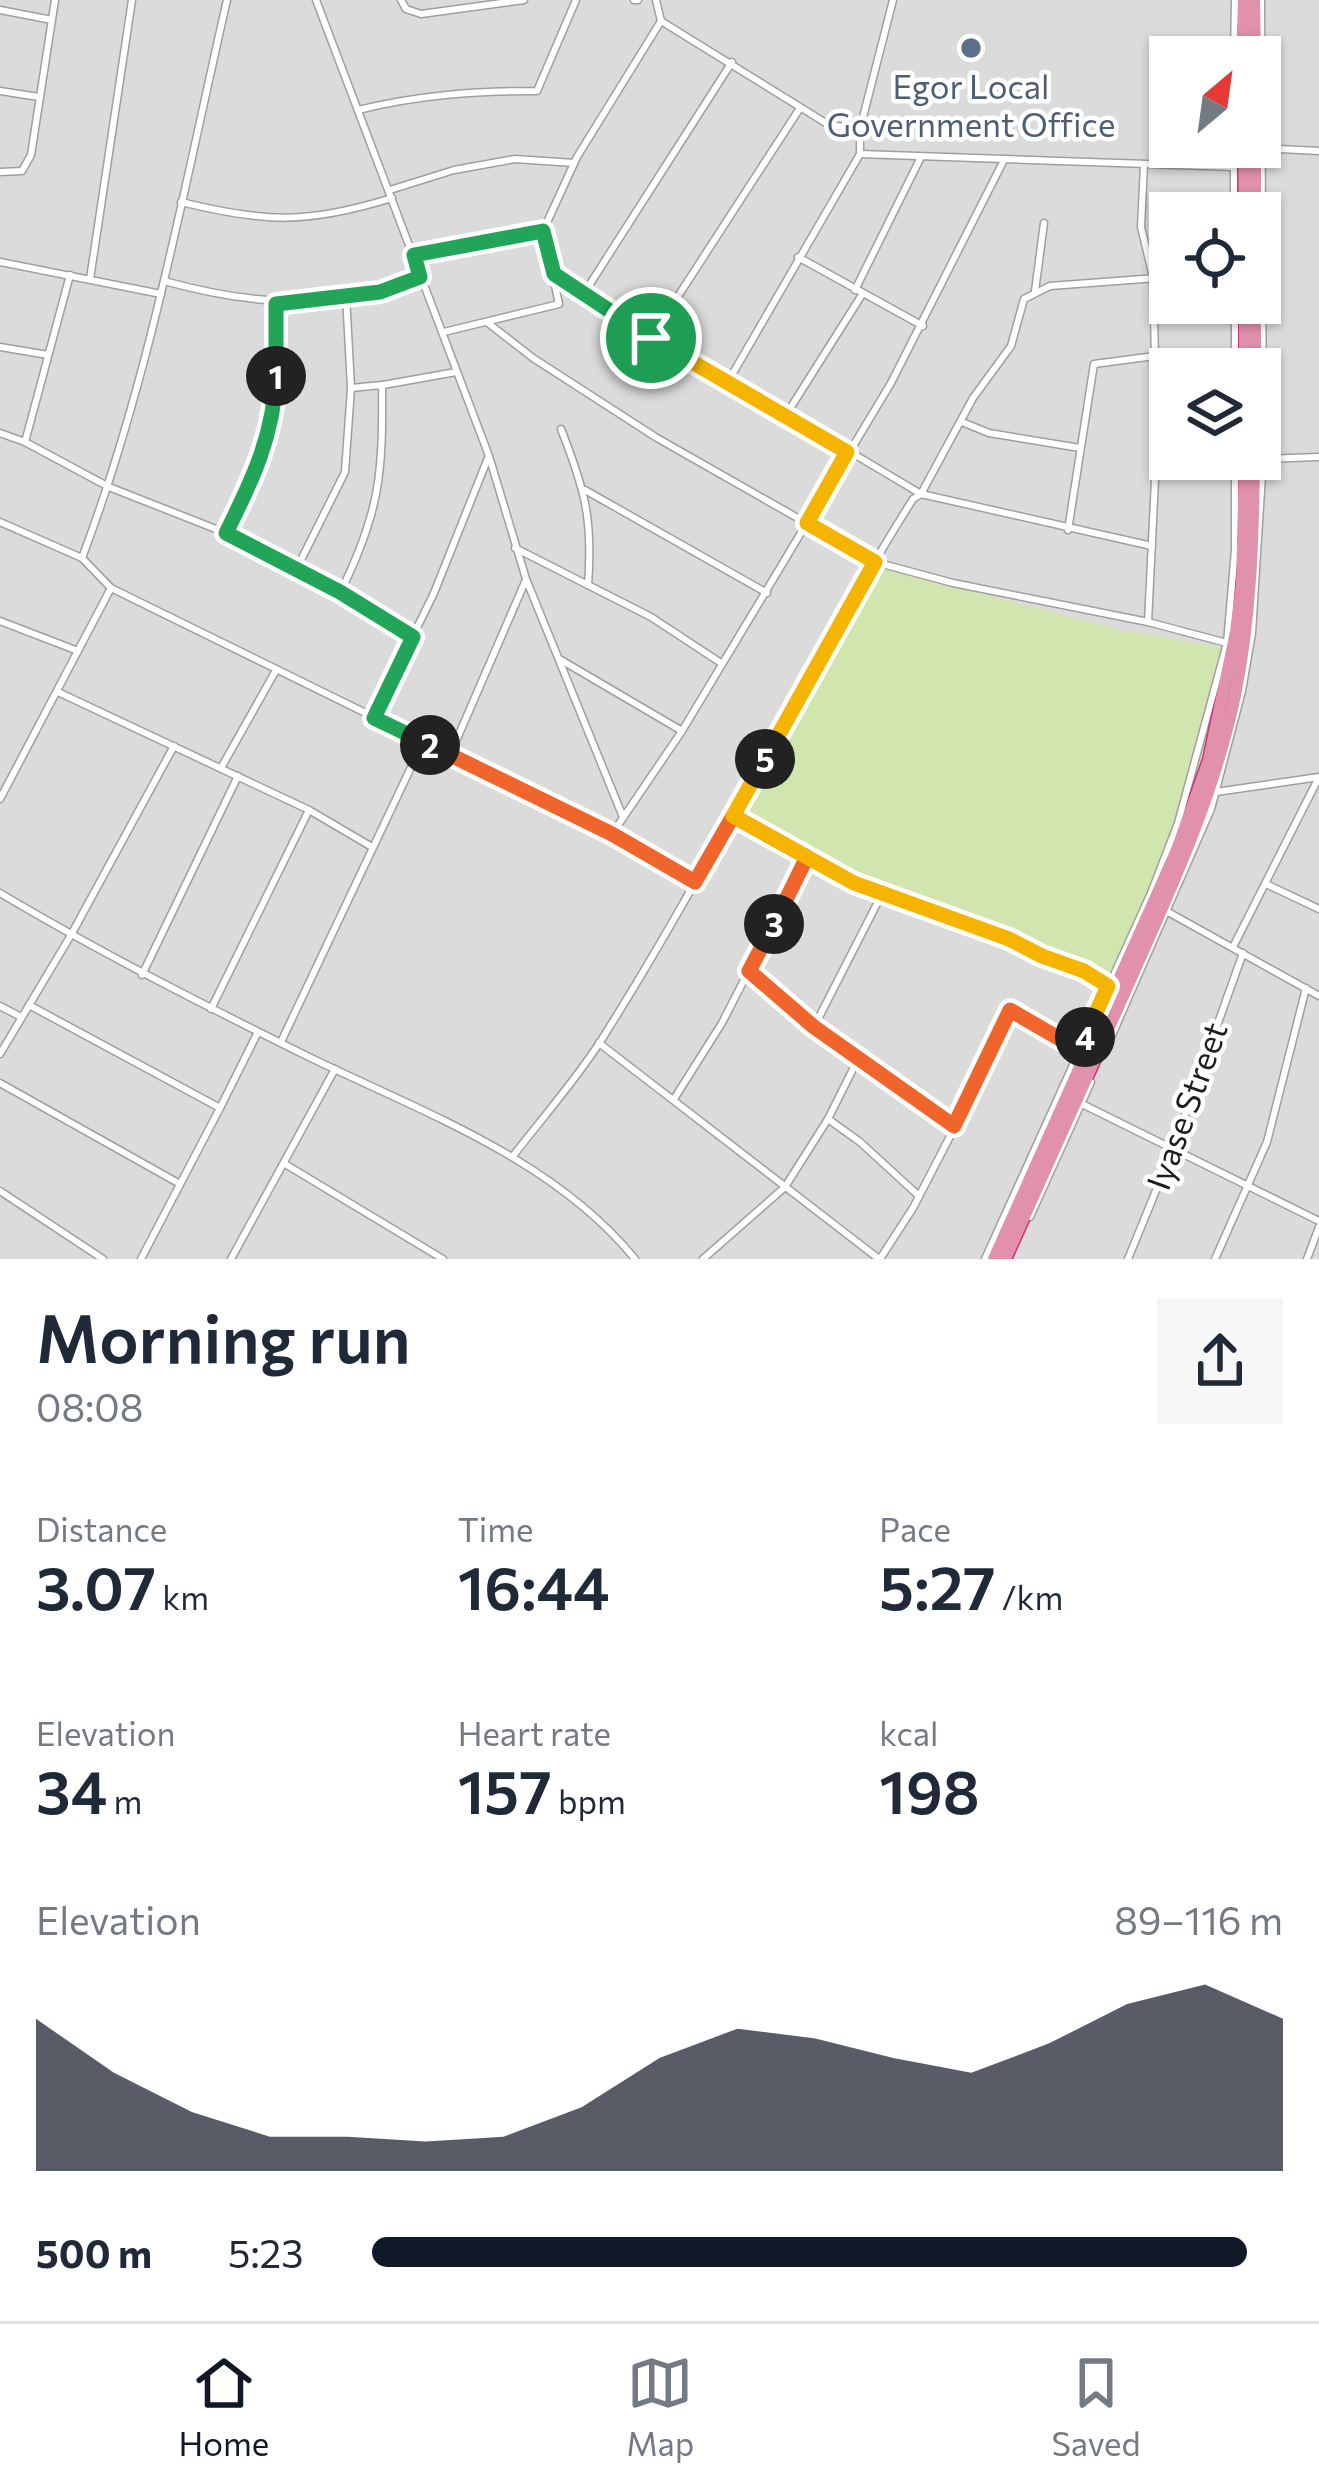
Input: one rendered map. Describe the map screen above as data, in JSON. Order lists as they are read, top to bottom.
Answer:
{
  "streets": {
    "street": ["Iyase Street"]
  },
  "places": ["Egor Local Government Office"],
  "north": "top right",
  "page": {
    "pins": [
      "1",
      "2",
      "5",
      "3",
      "4"
    ],
    "heading": ["Morning run", "08:08"],
    "stats": [
      ["Distance", "3.07 km"],
      ["Time", "16:44"],
      ["Pace", "5:27 /km"],
      ["Elevation", "34 m"],
      ["Heart rate", "157 bpm"],
      ["kcal", "198"]
    ],
    "chart": ["Elevation", "89–116 m"],
    "list": [
      {
        "name": "500 m",
        "note": "5:23"
      }
    ],
    "tabs": ["Home", "Map", "Saved"]
  }
}
